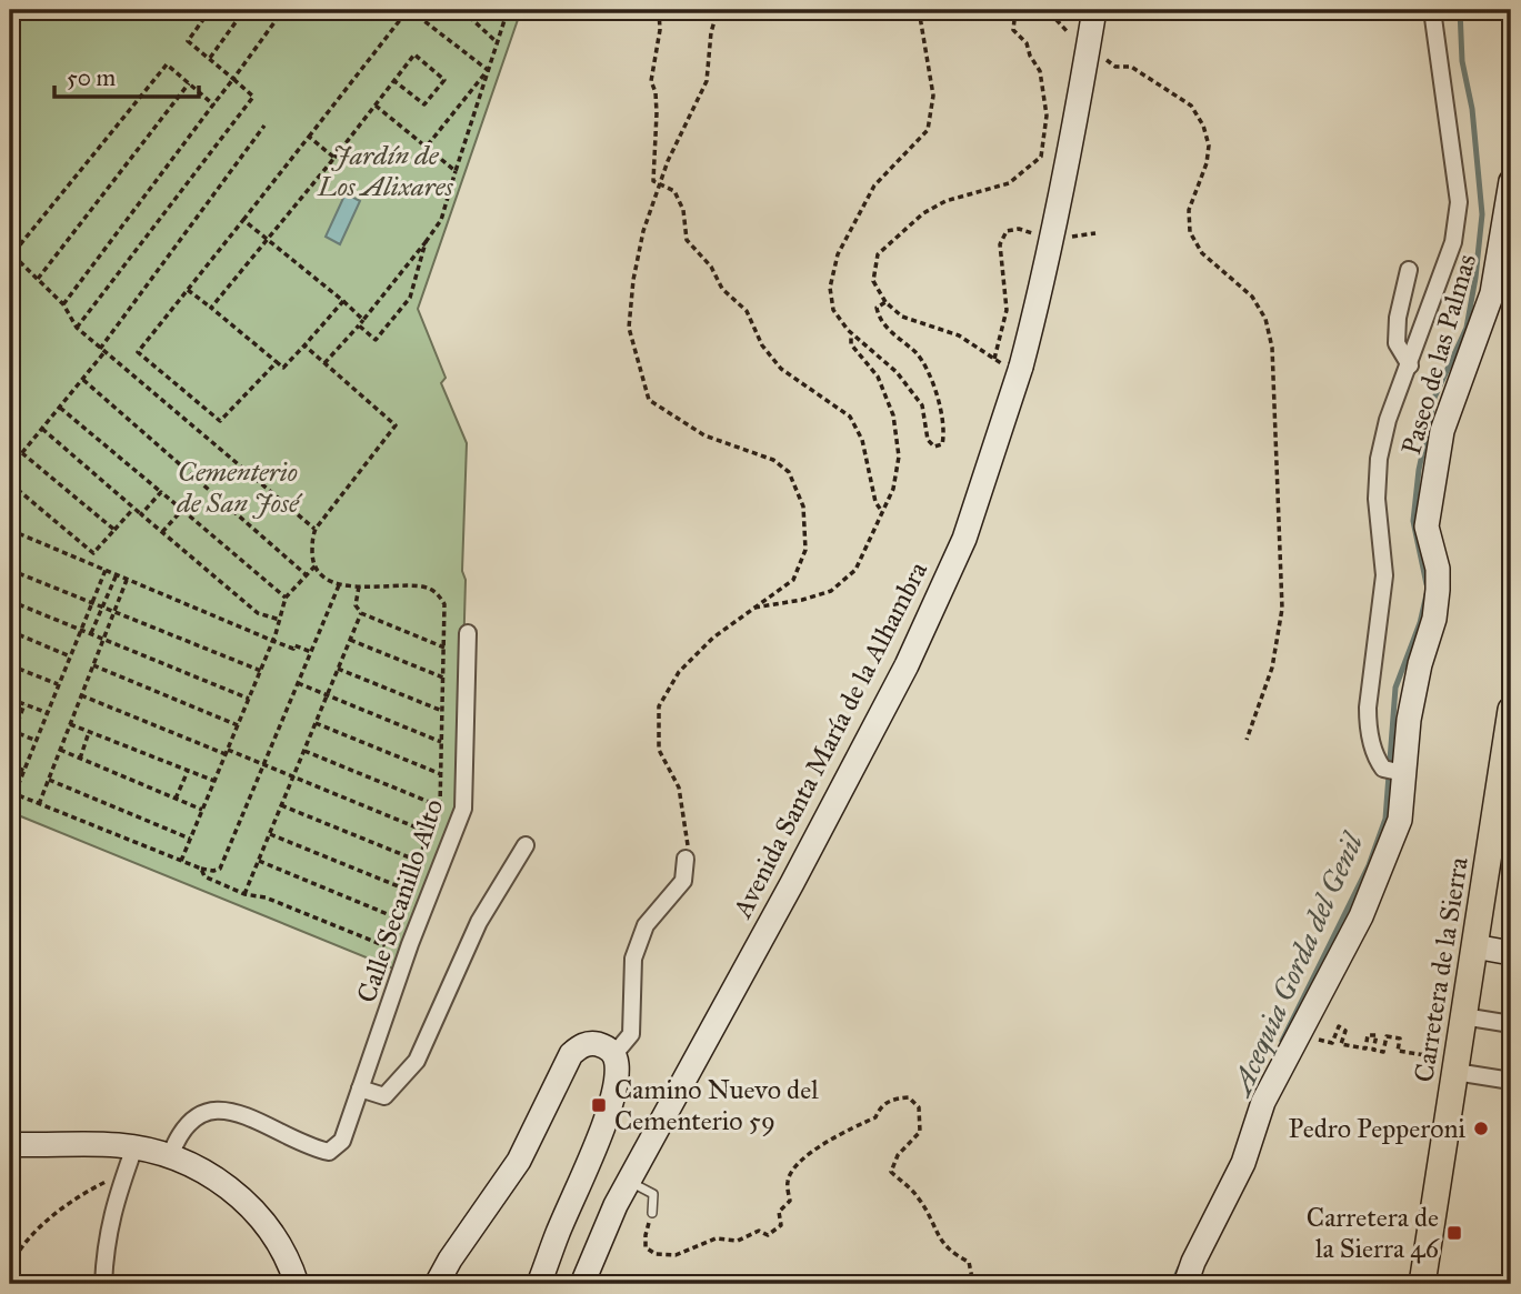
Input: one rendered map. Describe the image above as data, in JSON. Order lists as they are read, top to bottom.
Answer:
{
  "streets": {
    "main road": ["Carretera de la Sierra"],
    "street": ["Paseo de las Palmas", "Avenida Santa María de la Alhambra", "Calle Secanillo Alto"]
  },
  "water": ["Acequia Gorda del Genil"],
  "parks": ["Jardín de Los Alixares", "Cementerio de San José"],
  "places": {
    "transit": ["Camino Nuevo del Cementerio 59", "Carretera de la Sierra 46"],
    "other": ["Pedro Pepperoni"]
  },
  "scale_bar": "50 m"
}
